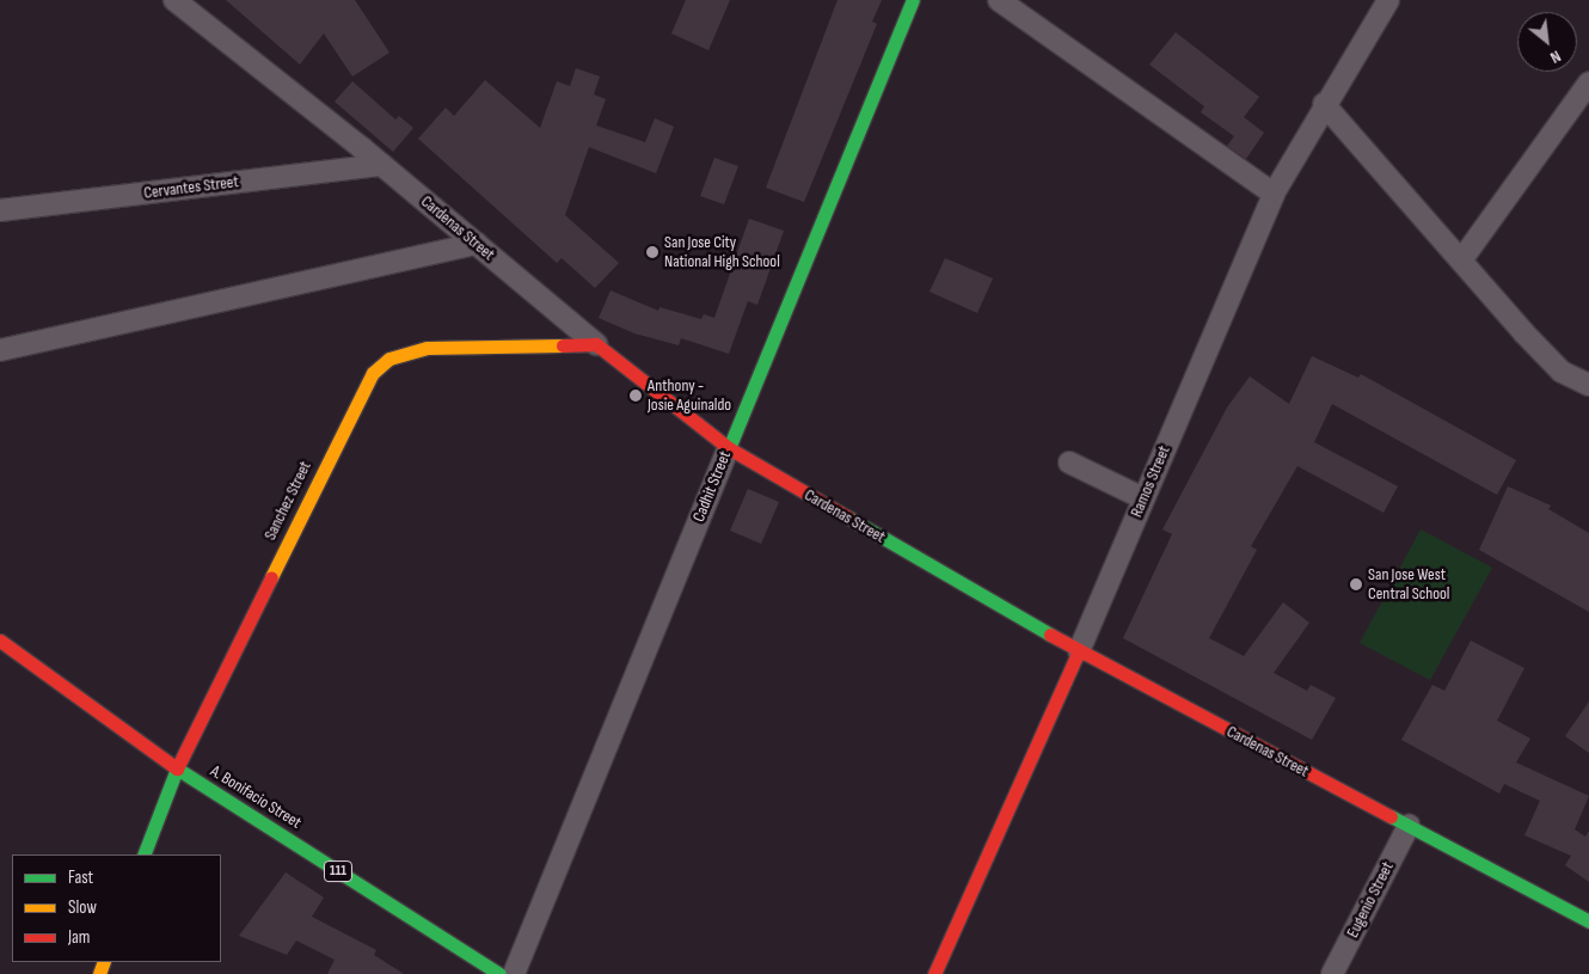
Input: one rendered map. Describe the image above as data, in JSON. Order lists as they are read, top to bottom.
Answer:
{
  "streets": {
    "street": [
      "Cervantes Street",
      "Cardenas Street",
      "Ramos Street",
      "Cadhit Street",
      "Sanchez Street",
      "A. Bonifacio Street",
      "111",
      "Eugenio Street"
    ]
  },
  "crossings": [
    ["Cervantes Street", "Cardenas Street"],
    ["Cardenas Street", "Ramos Street"],
    ["Cardenas Street", "Cadhit Street"],
    ["Cardenas Street", "Sanchez Street"],
    ["Cardenas Street", "Eugenio Street"],
    ["Sanchez Street", "A. Bonifacio Street"]
  ],
  "places": ["San Jose City National High School", "Anthony - Josie Aguinaldo", "San Jose West Central School"],
  "legend": ["Fast", "Slow", "Jam"],
  "north": "bottom right"
}
